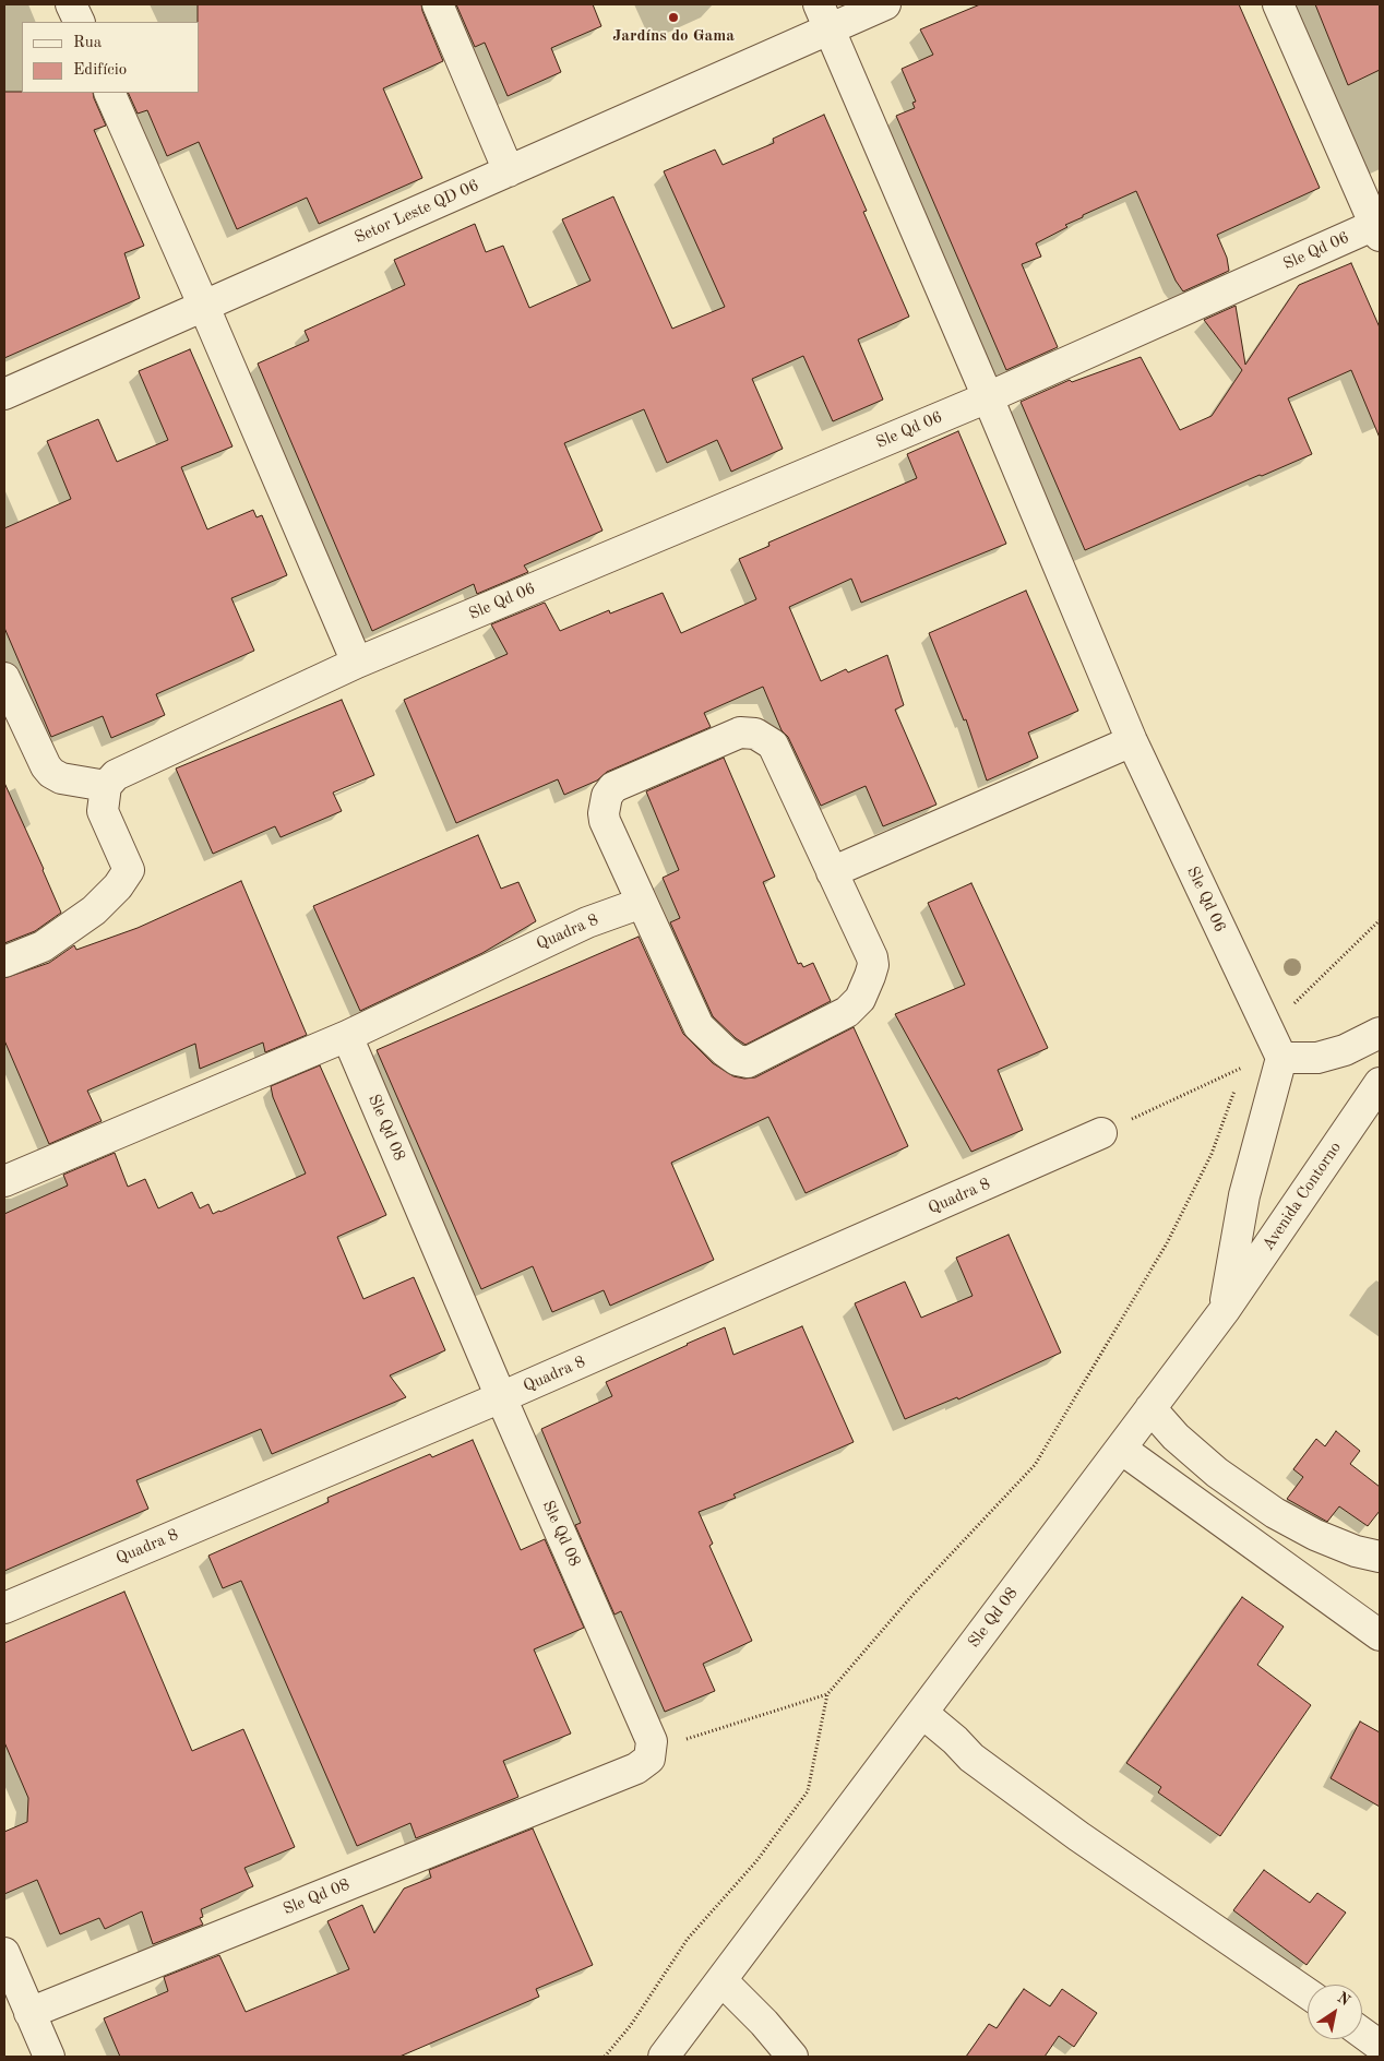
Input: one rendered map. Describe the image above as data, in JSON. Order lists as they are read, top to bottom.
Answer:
{
  "streets": {
    "street": [
      "Setor Leste QD 06",
      "Sle Qd 06",
      "Quadra 8",
      "Sle Qd 08",
      "Avenida Contorno"
    ]
  },
  "crossings": [
    ["Setor Leste QD 06", "Sle Qd 06"],
    ["Quadra 8", "Sle Qd 08"],
    ["Sle Qd 08", "Avenida Contorno"]
  ],
  "places": ["Jardíns do Gama"],
  "legend": ["Rua", "Edifício"],
  "north": "top right"
}
